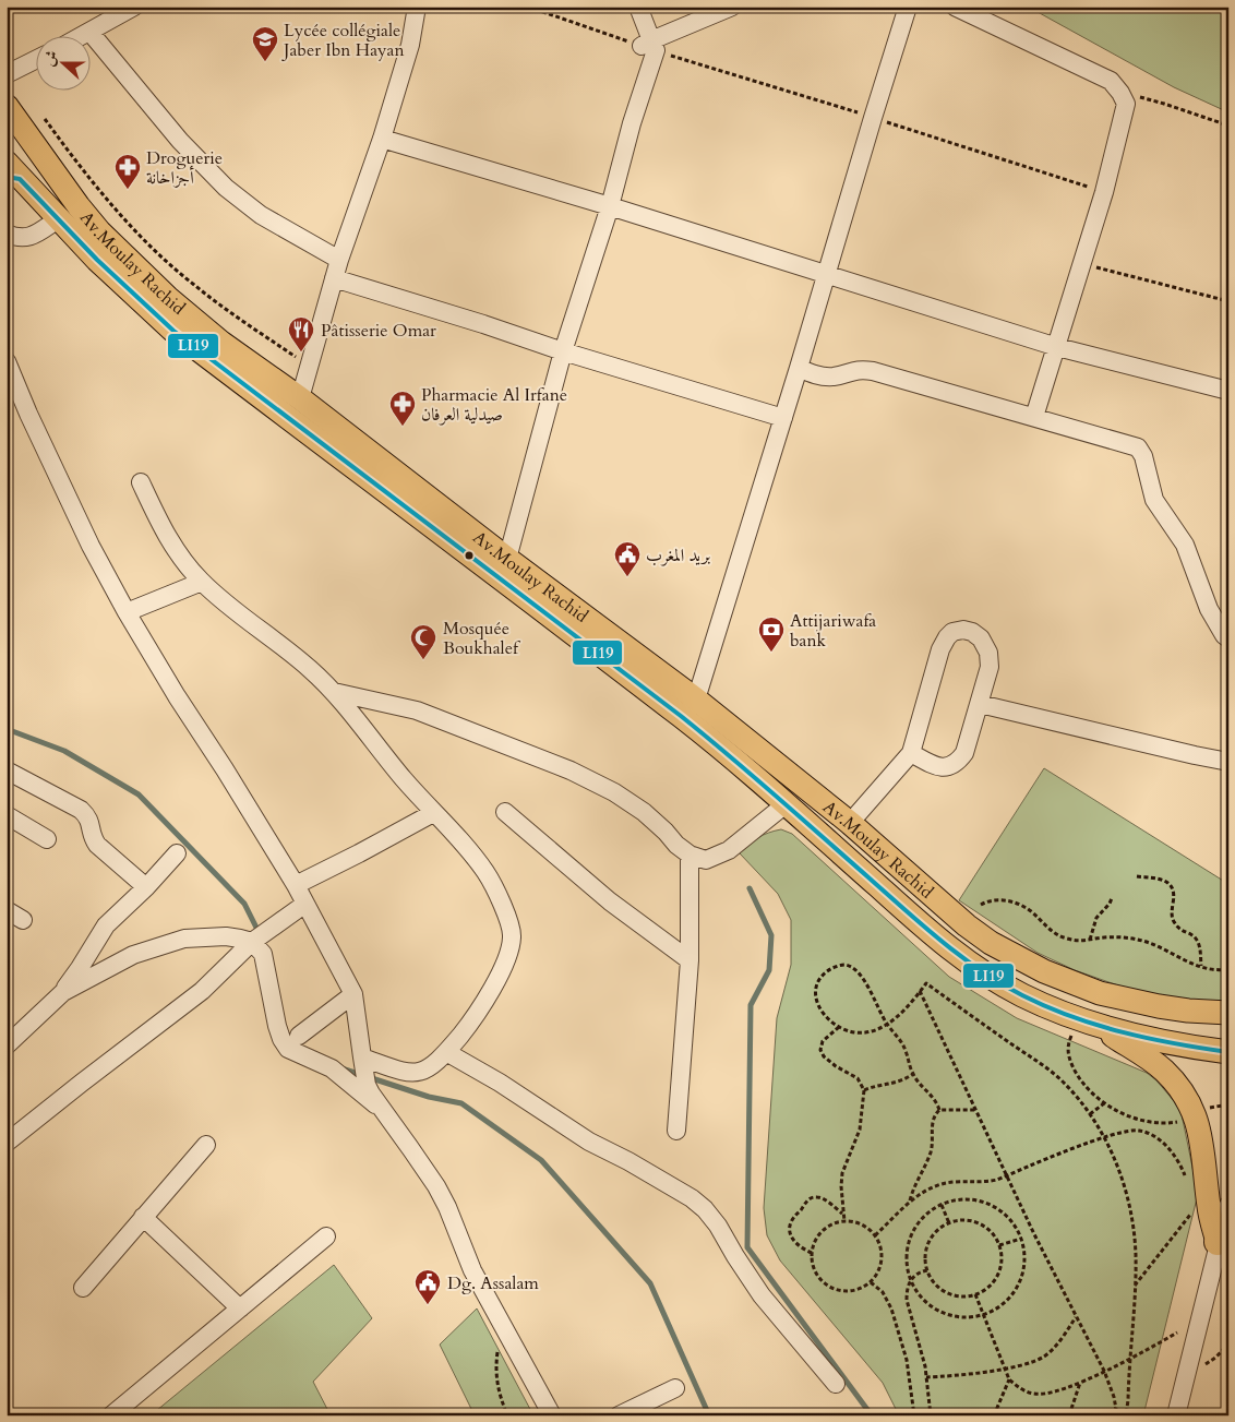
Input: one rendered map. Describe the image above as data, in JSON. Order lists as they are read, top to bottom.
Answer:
{
  "streets": {
    "main road": ["Av.Moulay Rachid"]
  },
  "places": {
    "school or university": ["Lycée collégiale Jaber Ibn Hayan"],
    "pharmacy": ["Droguerie أجزاخانة", "Pharmacie Al Irfane صيدلية العرفان"],
    "restaurant": ["Pâtisserie Omar"],
    "public building": ["بريد المغرب", "Dg. Assalam"],
    "bank": ["Attijariwafa bank"],
    "mosque": ["Mosquée Boukhalef"]
  },
  "lines": ["transit line LI19"],
  "north": "left"
}
